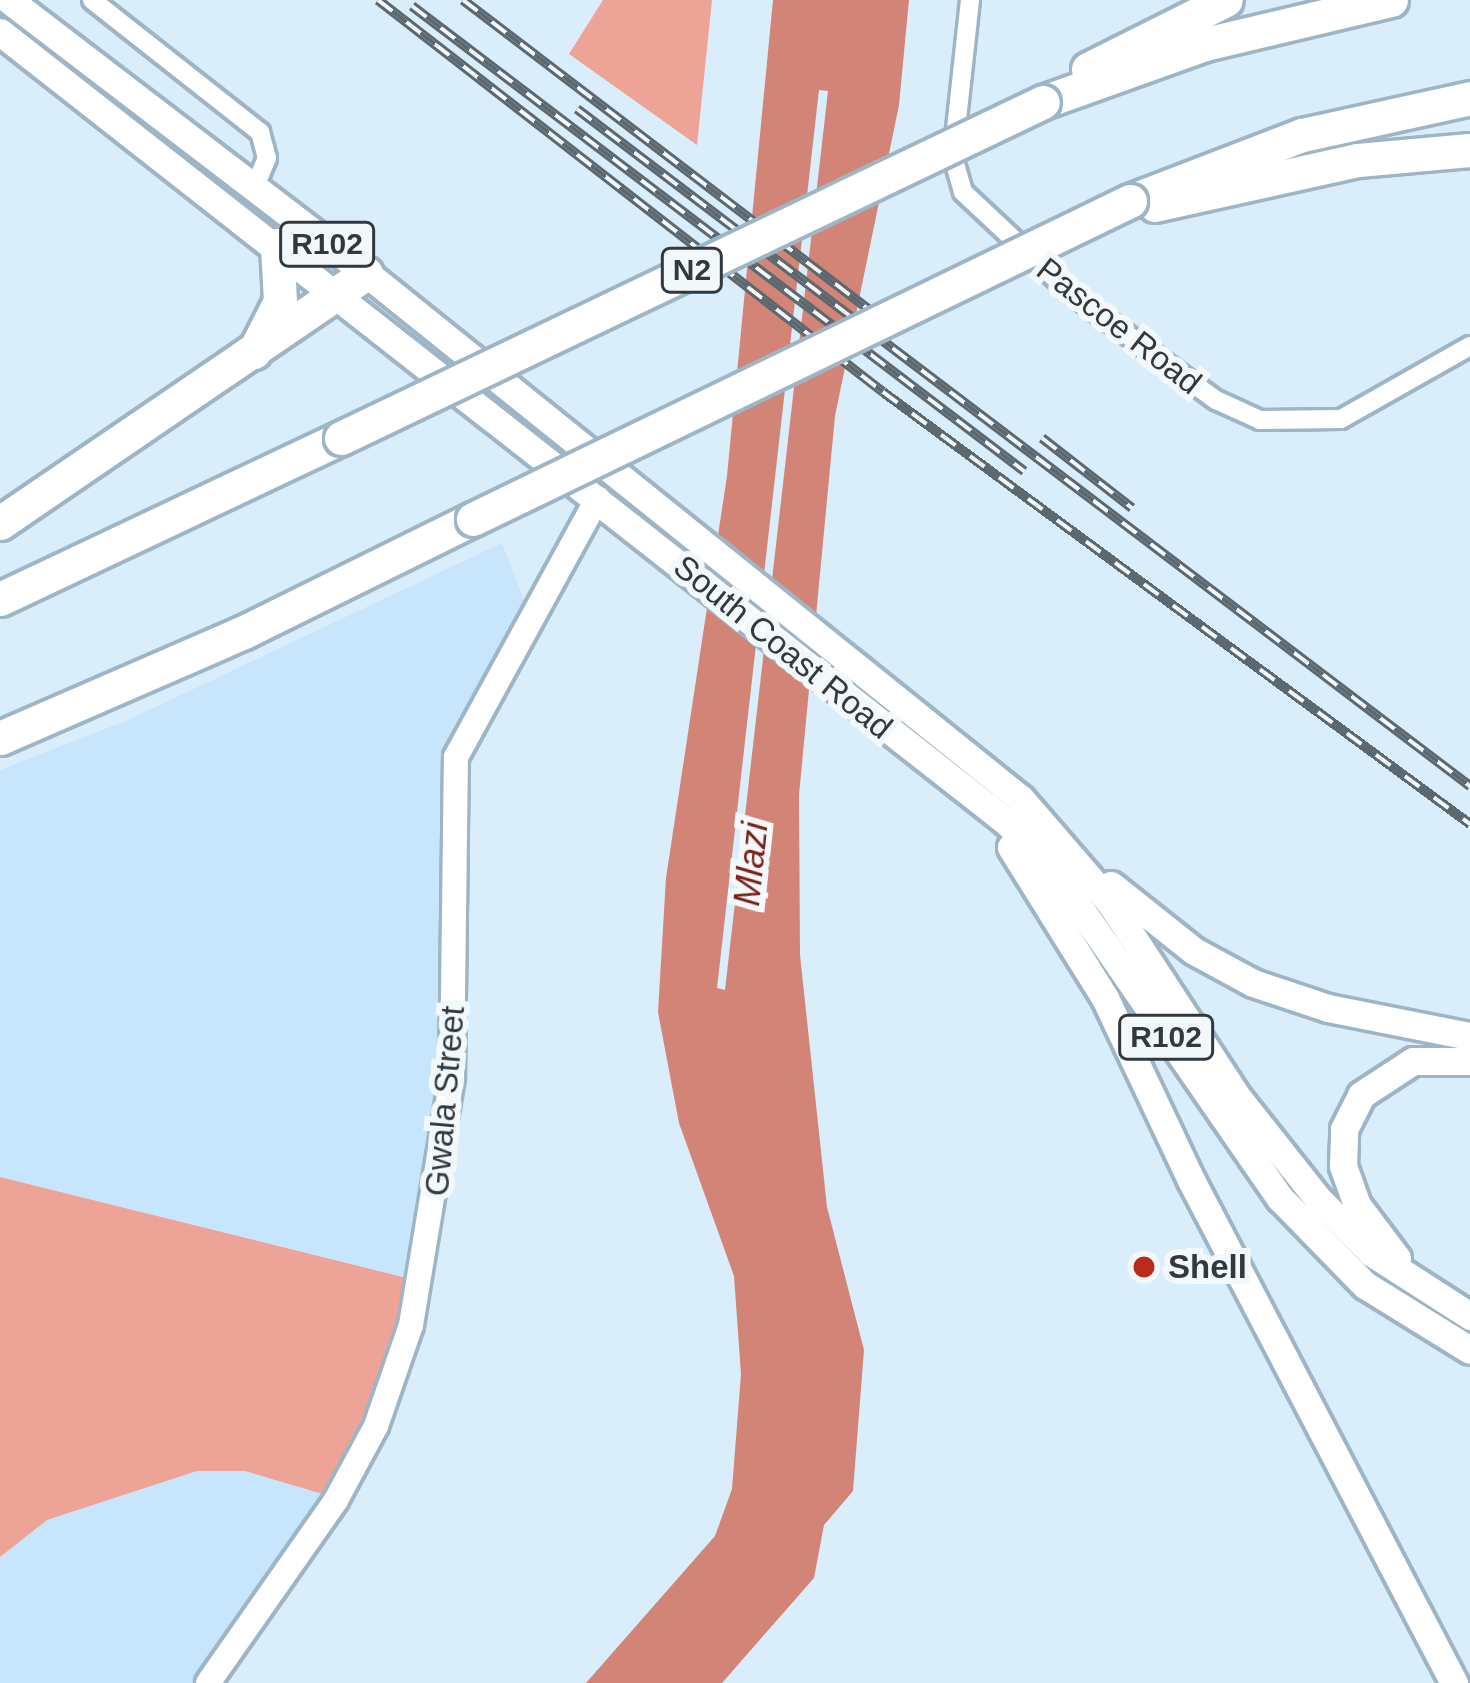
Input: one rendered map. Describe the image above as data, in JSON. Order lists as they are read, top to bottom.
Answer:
{
  "streets": {
    "highway": ["N2"],
    "main road": ["R102", "South Coast Road"],
    "street": ["Pascoe Road", "Gwala Street"]
  },
  "crossings": [
    ["South Coast Road", "Gwala Street"]
  ],
  "water": ["Mlazi"],
  "places": ["Shell"]
}
